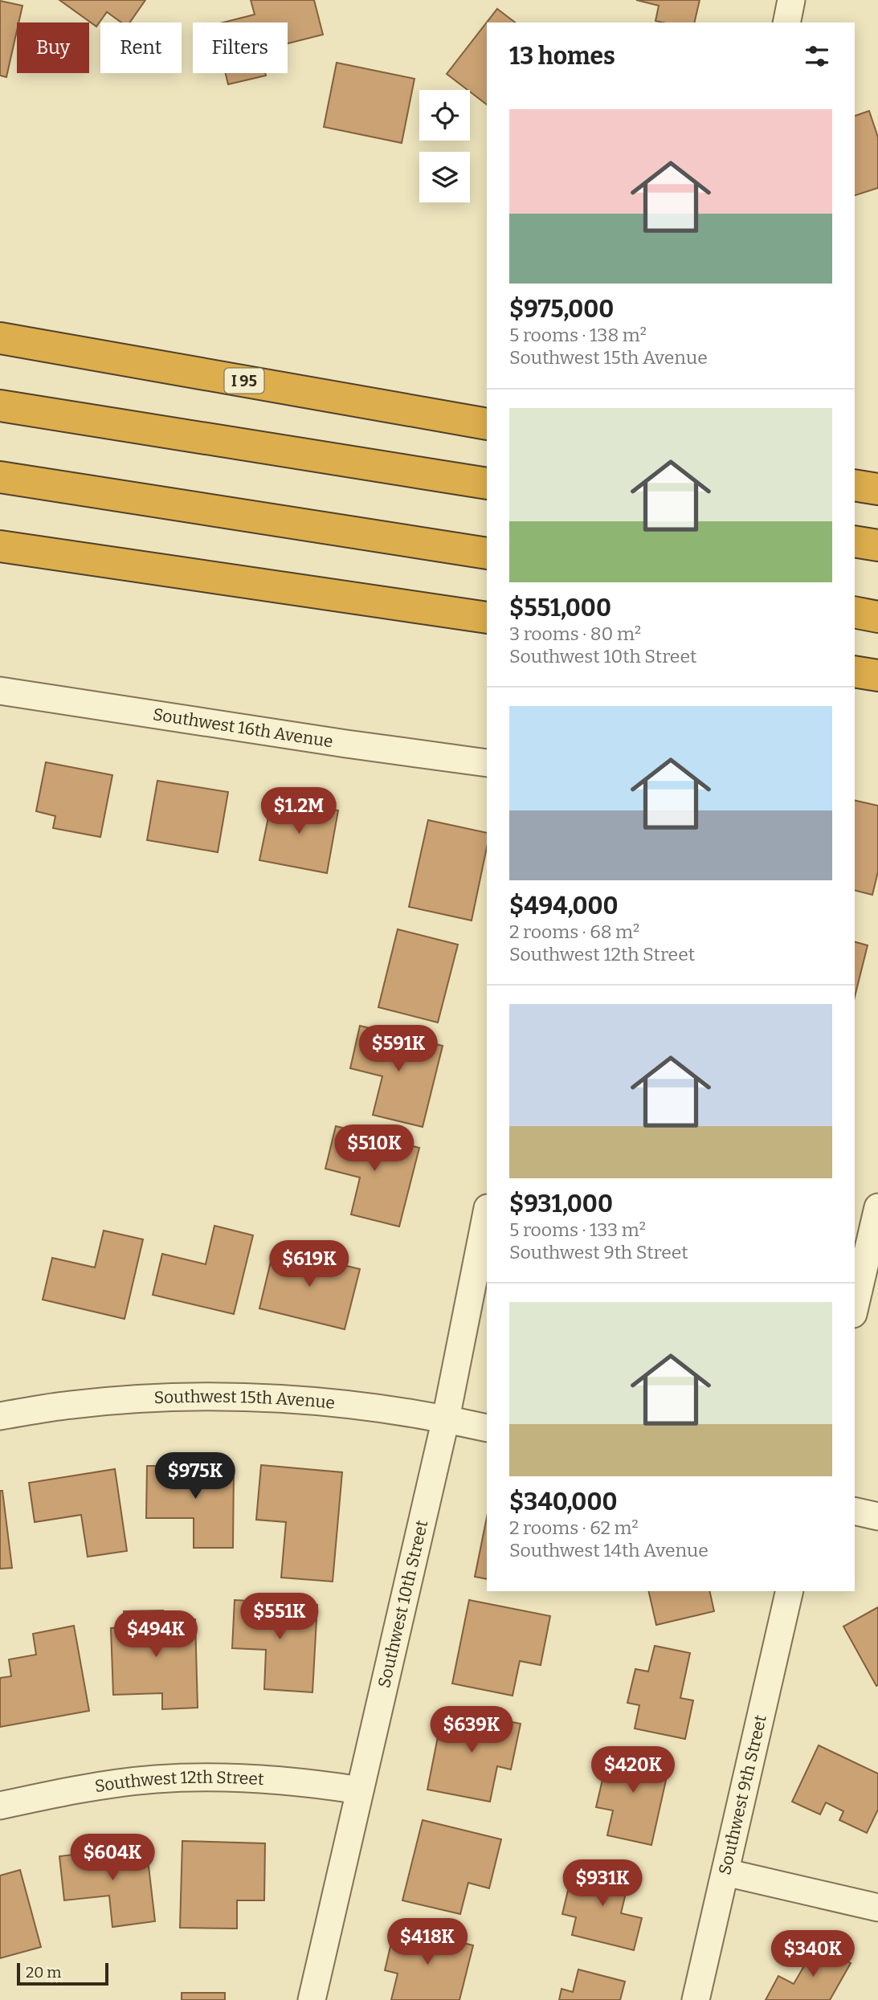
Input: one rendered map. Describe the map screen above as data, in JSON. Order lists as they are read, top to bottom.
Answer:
{
  "streets": {
    "highway": ["I 95"],
    "street": [
      "Southwest 16th Avenue",
      "Southwest 15th Avenue",
      "Southwest 10th Street",
      "Southwest 12th Street",
      "Southwest 9th Street"
    ]
  },
  "crossings": [
    ["Southwest 15th Avenue", "Southwest 10th Street"],
    ["Southwest 10th Street", "Southwest 12th Street"]
  ],
  "scale_bar": "20 m",
  "page": {
    "chip": ["Buy", "Rent", "Filters"],
    "heading": "13 homes",
    "list": [
      {
        "name": "$975,000",
        "note": "5 rooms · 138 m² · Southwest 15th Avenue"
      },
      {
        "name": "$551,000",
        "note": "3 rooms · 80 m² · Southwest 10th Street"
      },
      {
        "name": "$494,000",
        "note": "2 rooms · 68 m² · Southwest 12th Street"
      },
      {
        "name": "$931,000",
        "note": "5 rooms · 133 m² · Southwest 9th Street"
      },
      {
        "name": "$340,000",
        "note": "2 rooms · 62 m² · Southwest 14th Avenue"
      }
    ],
    "price": [
      "$1.2M",
      "$591K",
      "$510K",
      "$619K",
      "$975K",
      "$551K",
      "$494K",
      "$639K",
      "$420K",
      "$604K",
      "$931K",
      "$418K",
      "$340K"
    ],
    "scale": "20 m"
  }
}
